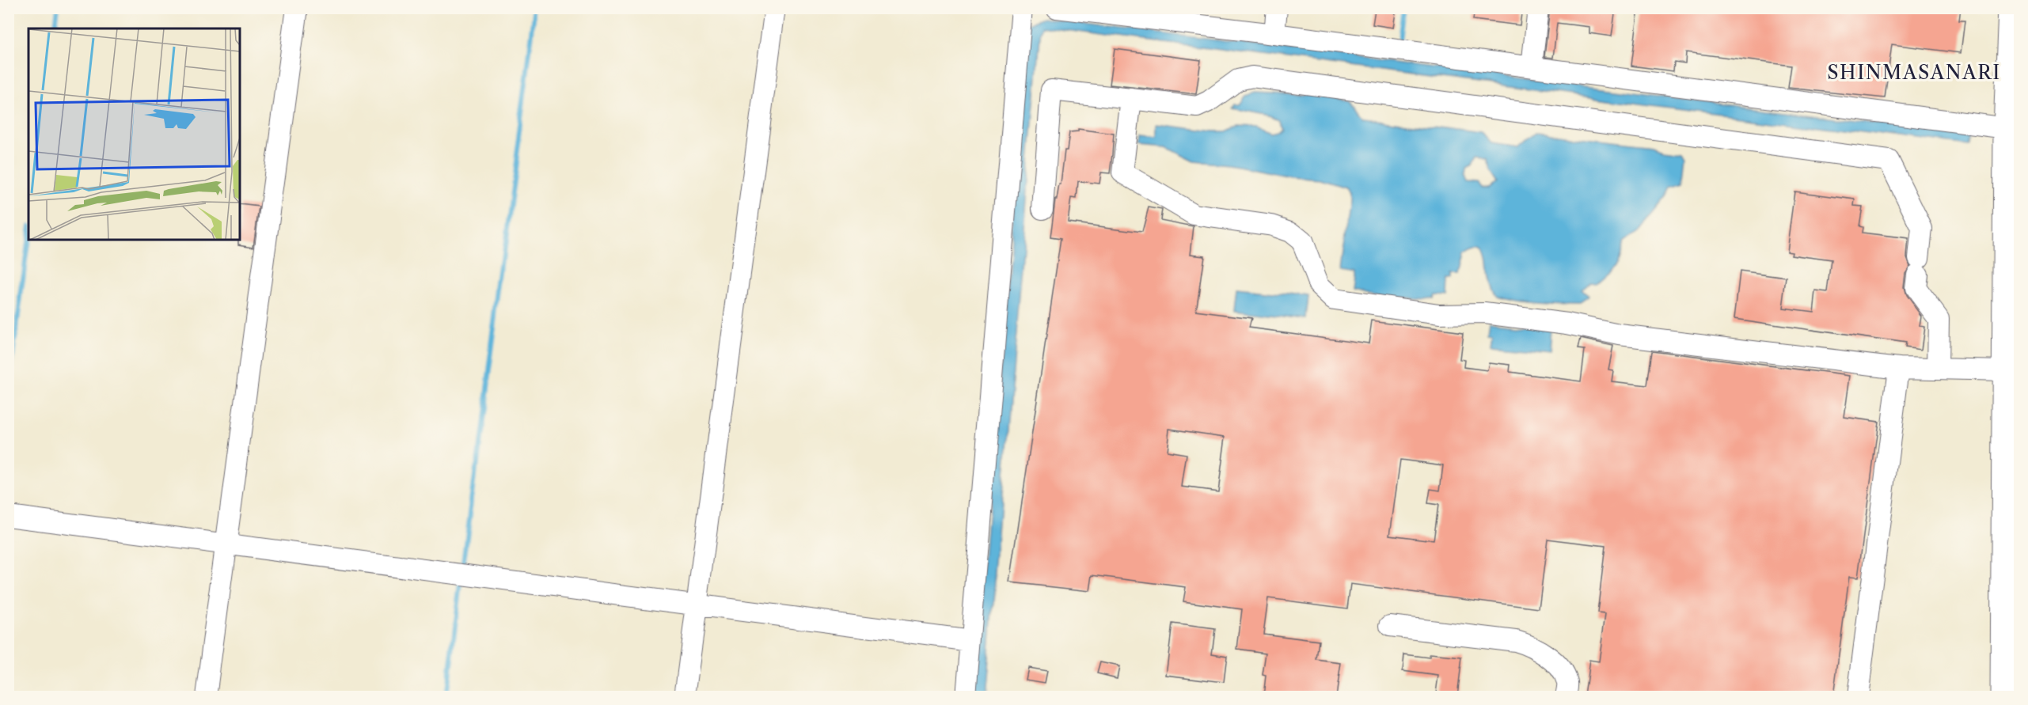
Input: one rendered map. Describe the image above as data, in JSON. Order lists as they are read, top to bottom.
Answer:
{
  "districts": ["SHINMASANARI"]
}
